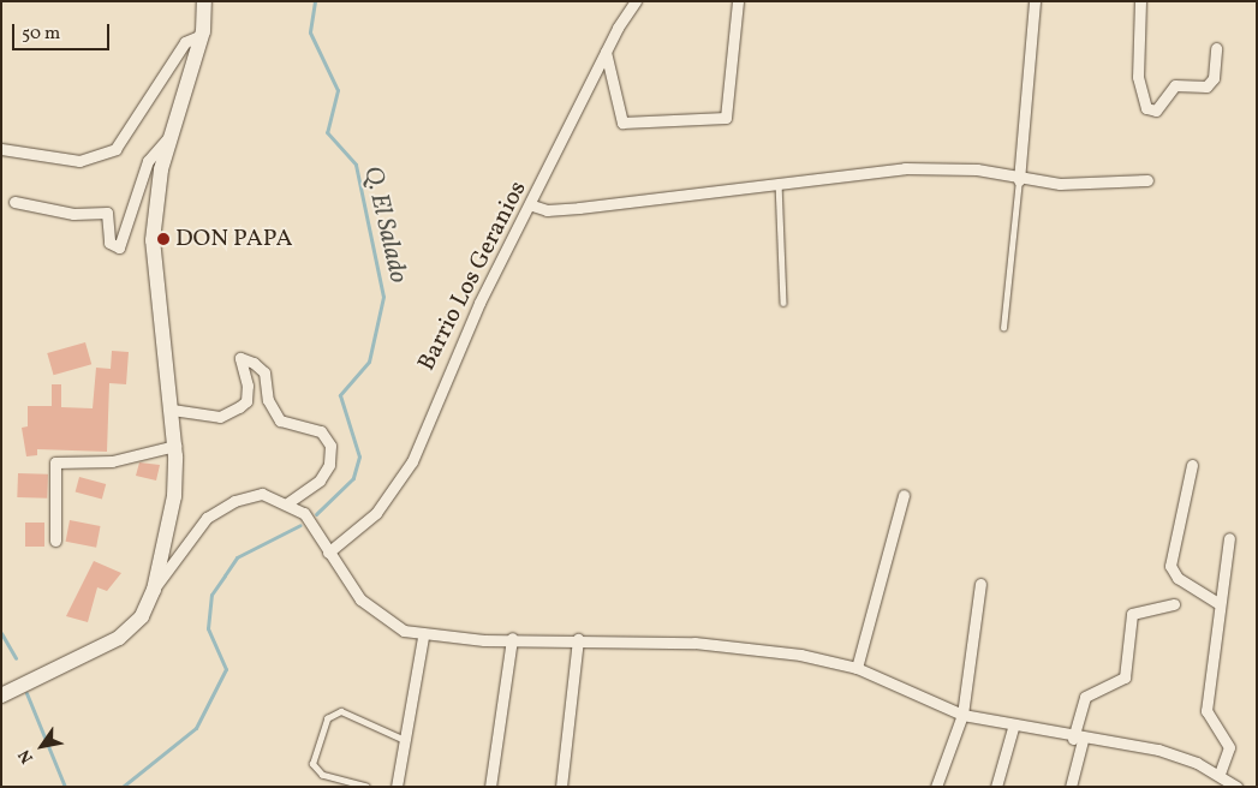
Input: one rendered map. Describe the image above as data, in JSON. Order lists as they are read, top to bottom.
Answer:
{
  "streets": {
    "street": ["Barrio Los Geranios"]
  },
  "water": ["Q. El Salado"],
  "places": ["DON PAPA"],
  "scale_bar": "50 m",
  "north": "bottom left"
}
